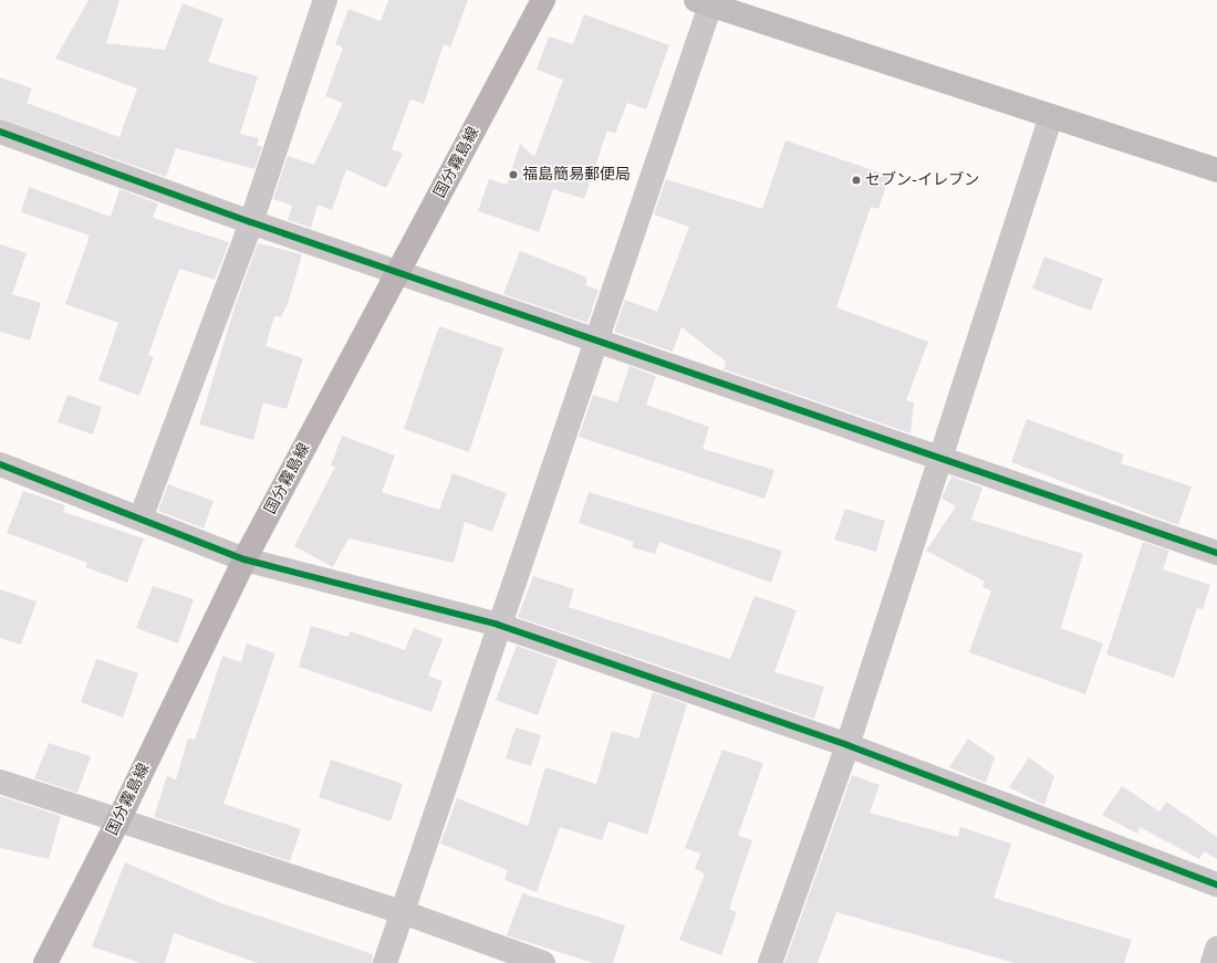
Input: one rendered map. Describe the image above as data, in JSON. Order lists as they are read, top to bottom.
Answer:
{
  "streets": {
    "main road": ["国分霧島線"]
  },
  "places": ["福島簡易郵便局", "セブン-イレブン"]
}
